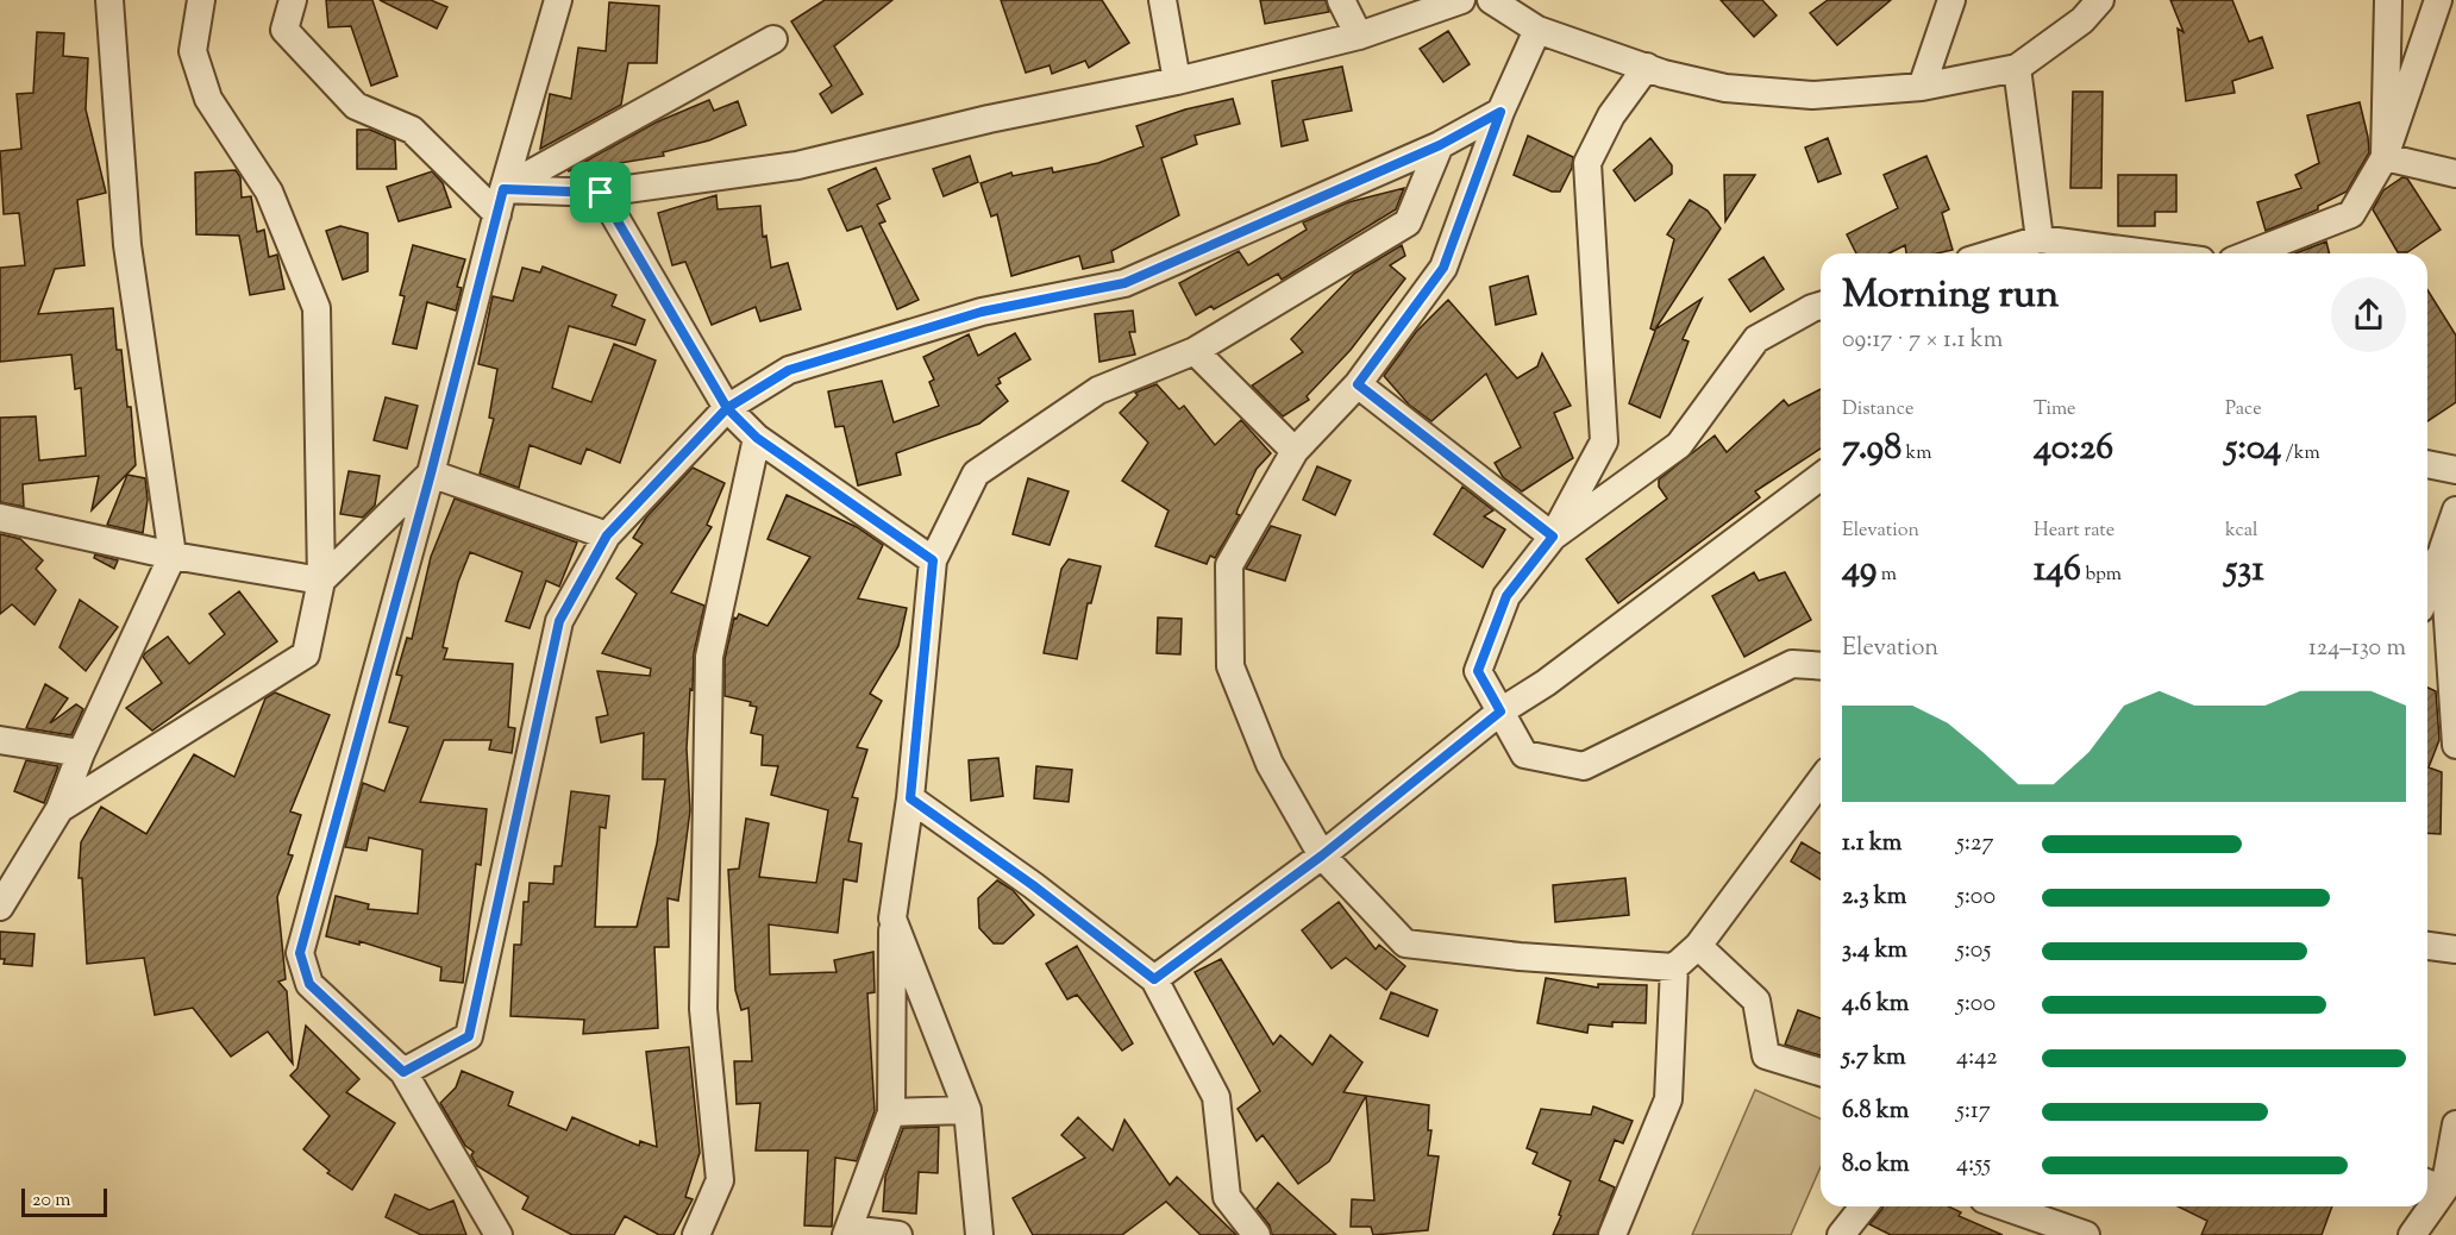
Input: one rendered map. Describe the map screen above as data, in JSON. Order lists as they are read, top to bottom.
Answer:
{
  "scale_bar": "20 m",
  "page": {
    "heading": ["Morning run", "09:17 · 7 × 1.1 km"],
    "stats": [
      ["Distance", "7.98 km"],
      ["Time", "40:26"],
      ["Pace", "5:04 /km"],
      ["Elevation", "49 m"],
      ["Heart rate", "146 bpm"],
      ["kcal", "531"]
    ],
    "chart": ["Elevation", "124–130 m"],
    "list": [
      {
        "name": "1.1 km",
        "note": "5:27"
      },
      {
        "name": "2.3 km",
        "note": "5:00"
      },
      {
        "name": "3.4 km",
        "note": "5:05"
      },
      {
        "name": "4.6 km",
        "note": "5:00"
      },
      {
        "name": "5.7 km",
        "note": "4:42"
      },
      {
        "name": "6.8 km",
        "note": "5:17"
      },
      {
        "name": "8.0 km",
        "note": "4:55"
      }
    ],
    "scale": "20 m"
  }
}
